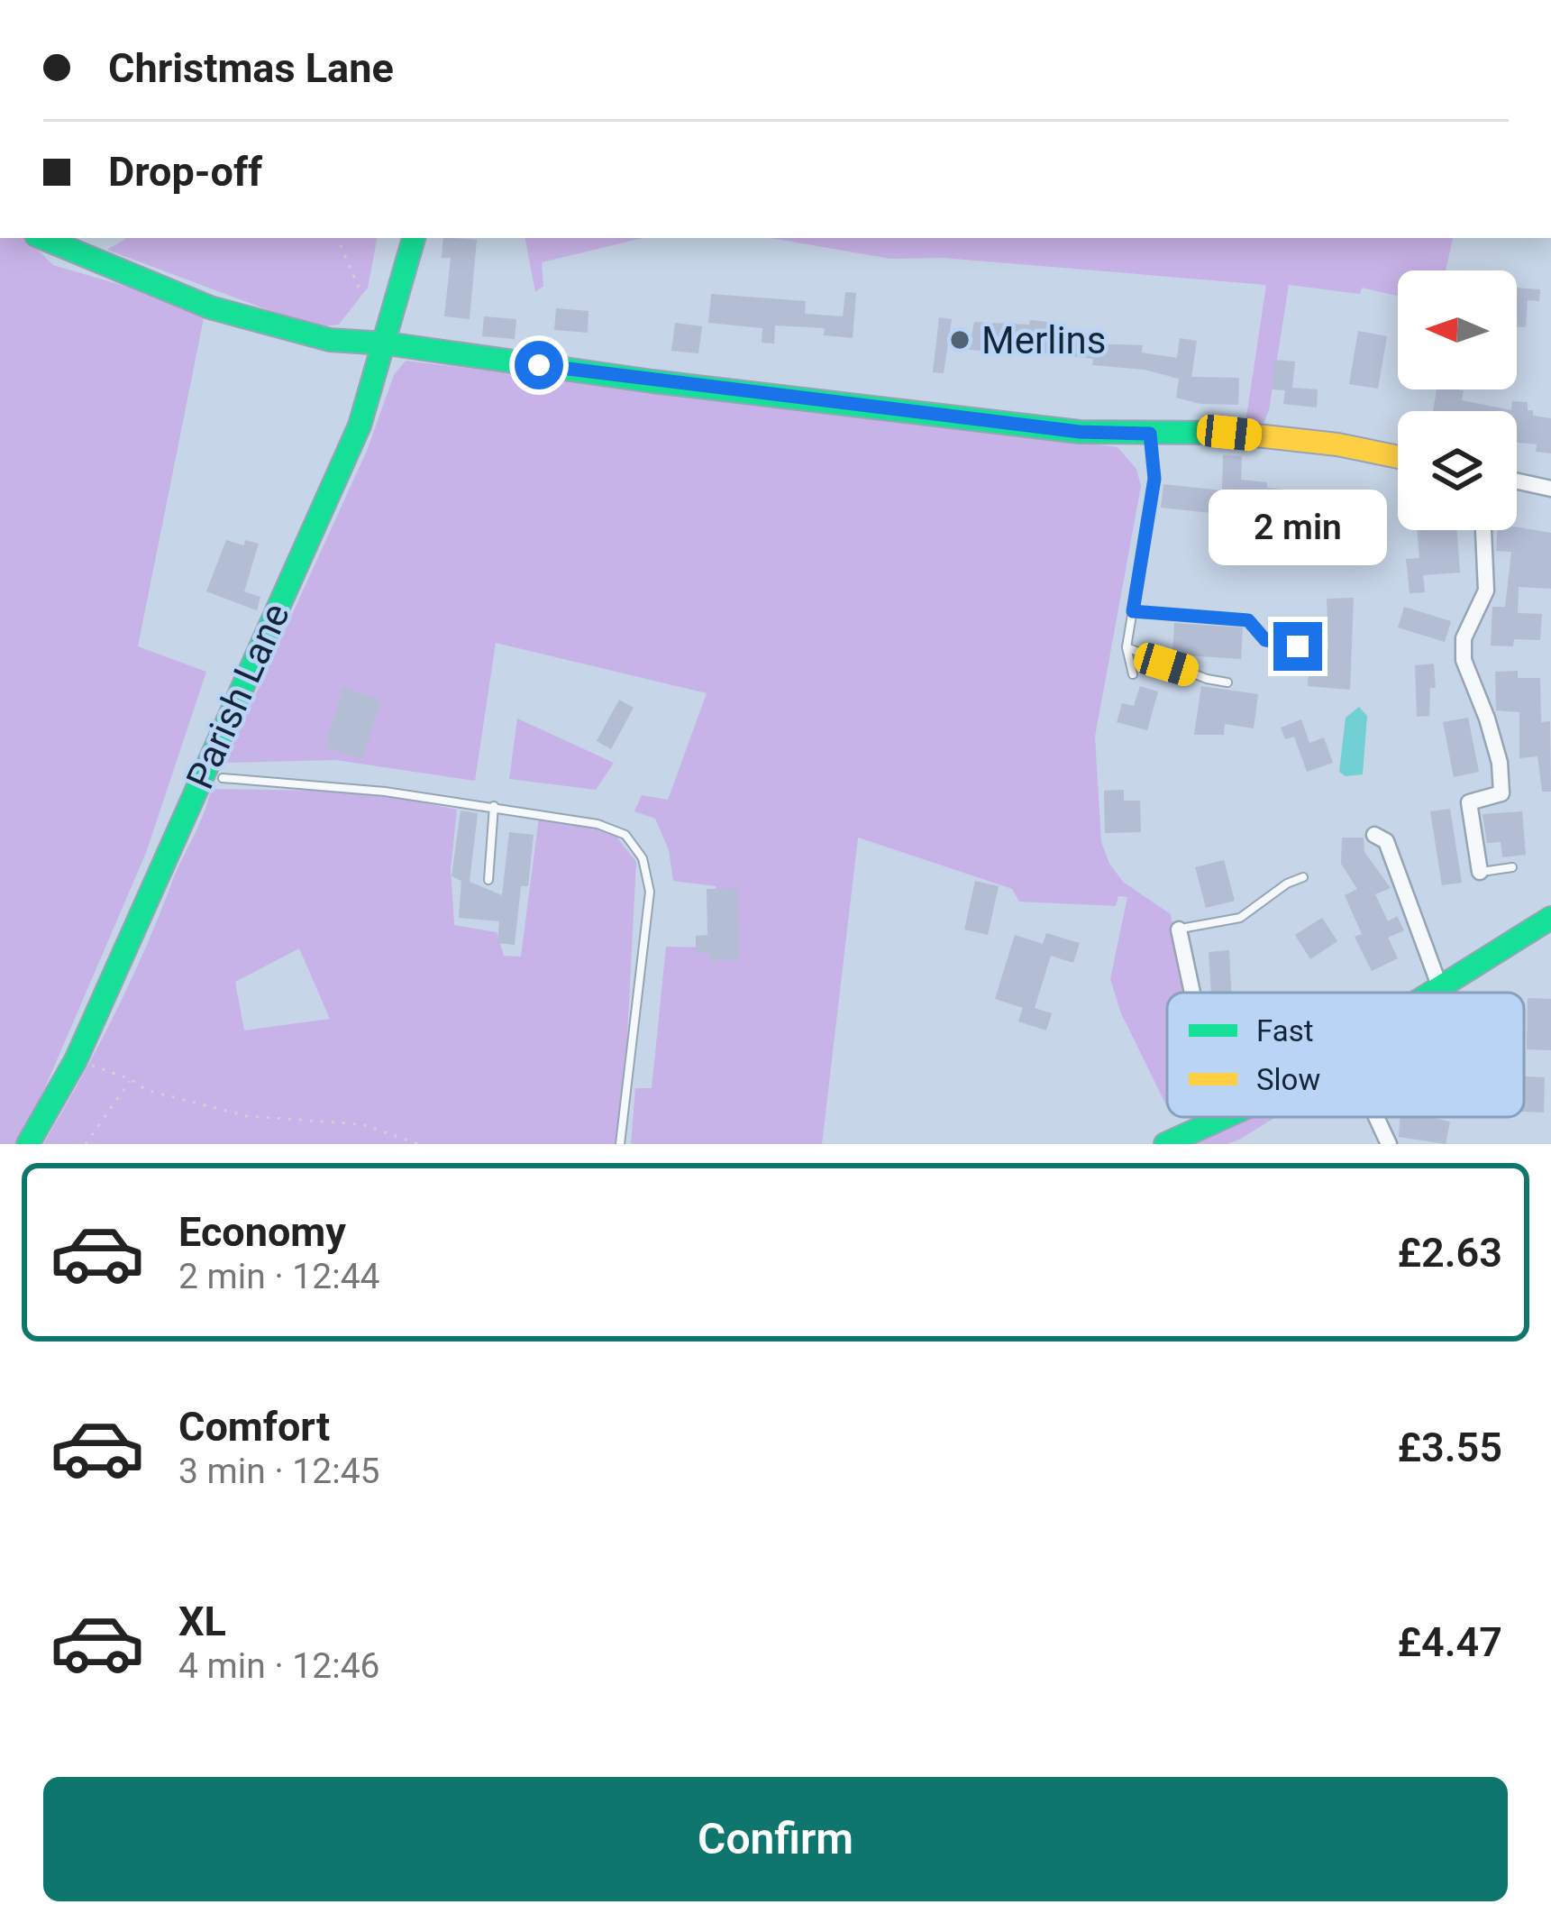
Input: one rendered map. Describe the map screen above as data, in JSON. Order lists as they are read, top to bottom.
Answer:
{
  "streets": {
    "street": ["Parish Lane"]
  },
  "places": ["Merlins"],
  "legend": ["Fast", "Slow"],
  "north": "left",
  "page": {
    "banner": ["Christmas Lane", "Drop-off"],
    "bubble": "2 min",
    "list": [
      {
        "name": "Economy",
        "note": "2 min · 12:44",
        "value": "£2.63"
      },
      {
        "name": "Comfort",
        "note": "3 min · 12:45",
        "value": "£3.55"
      },
      {
        "name": "XL",
        "note": "4 min · 12:46",
        "value": "£4.47"
      }
    ],
    "buttons": "Confirm"
  }
}
